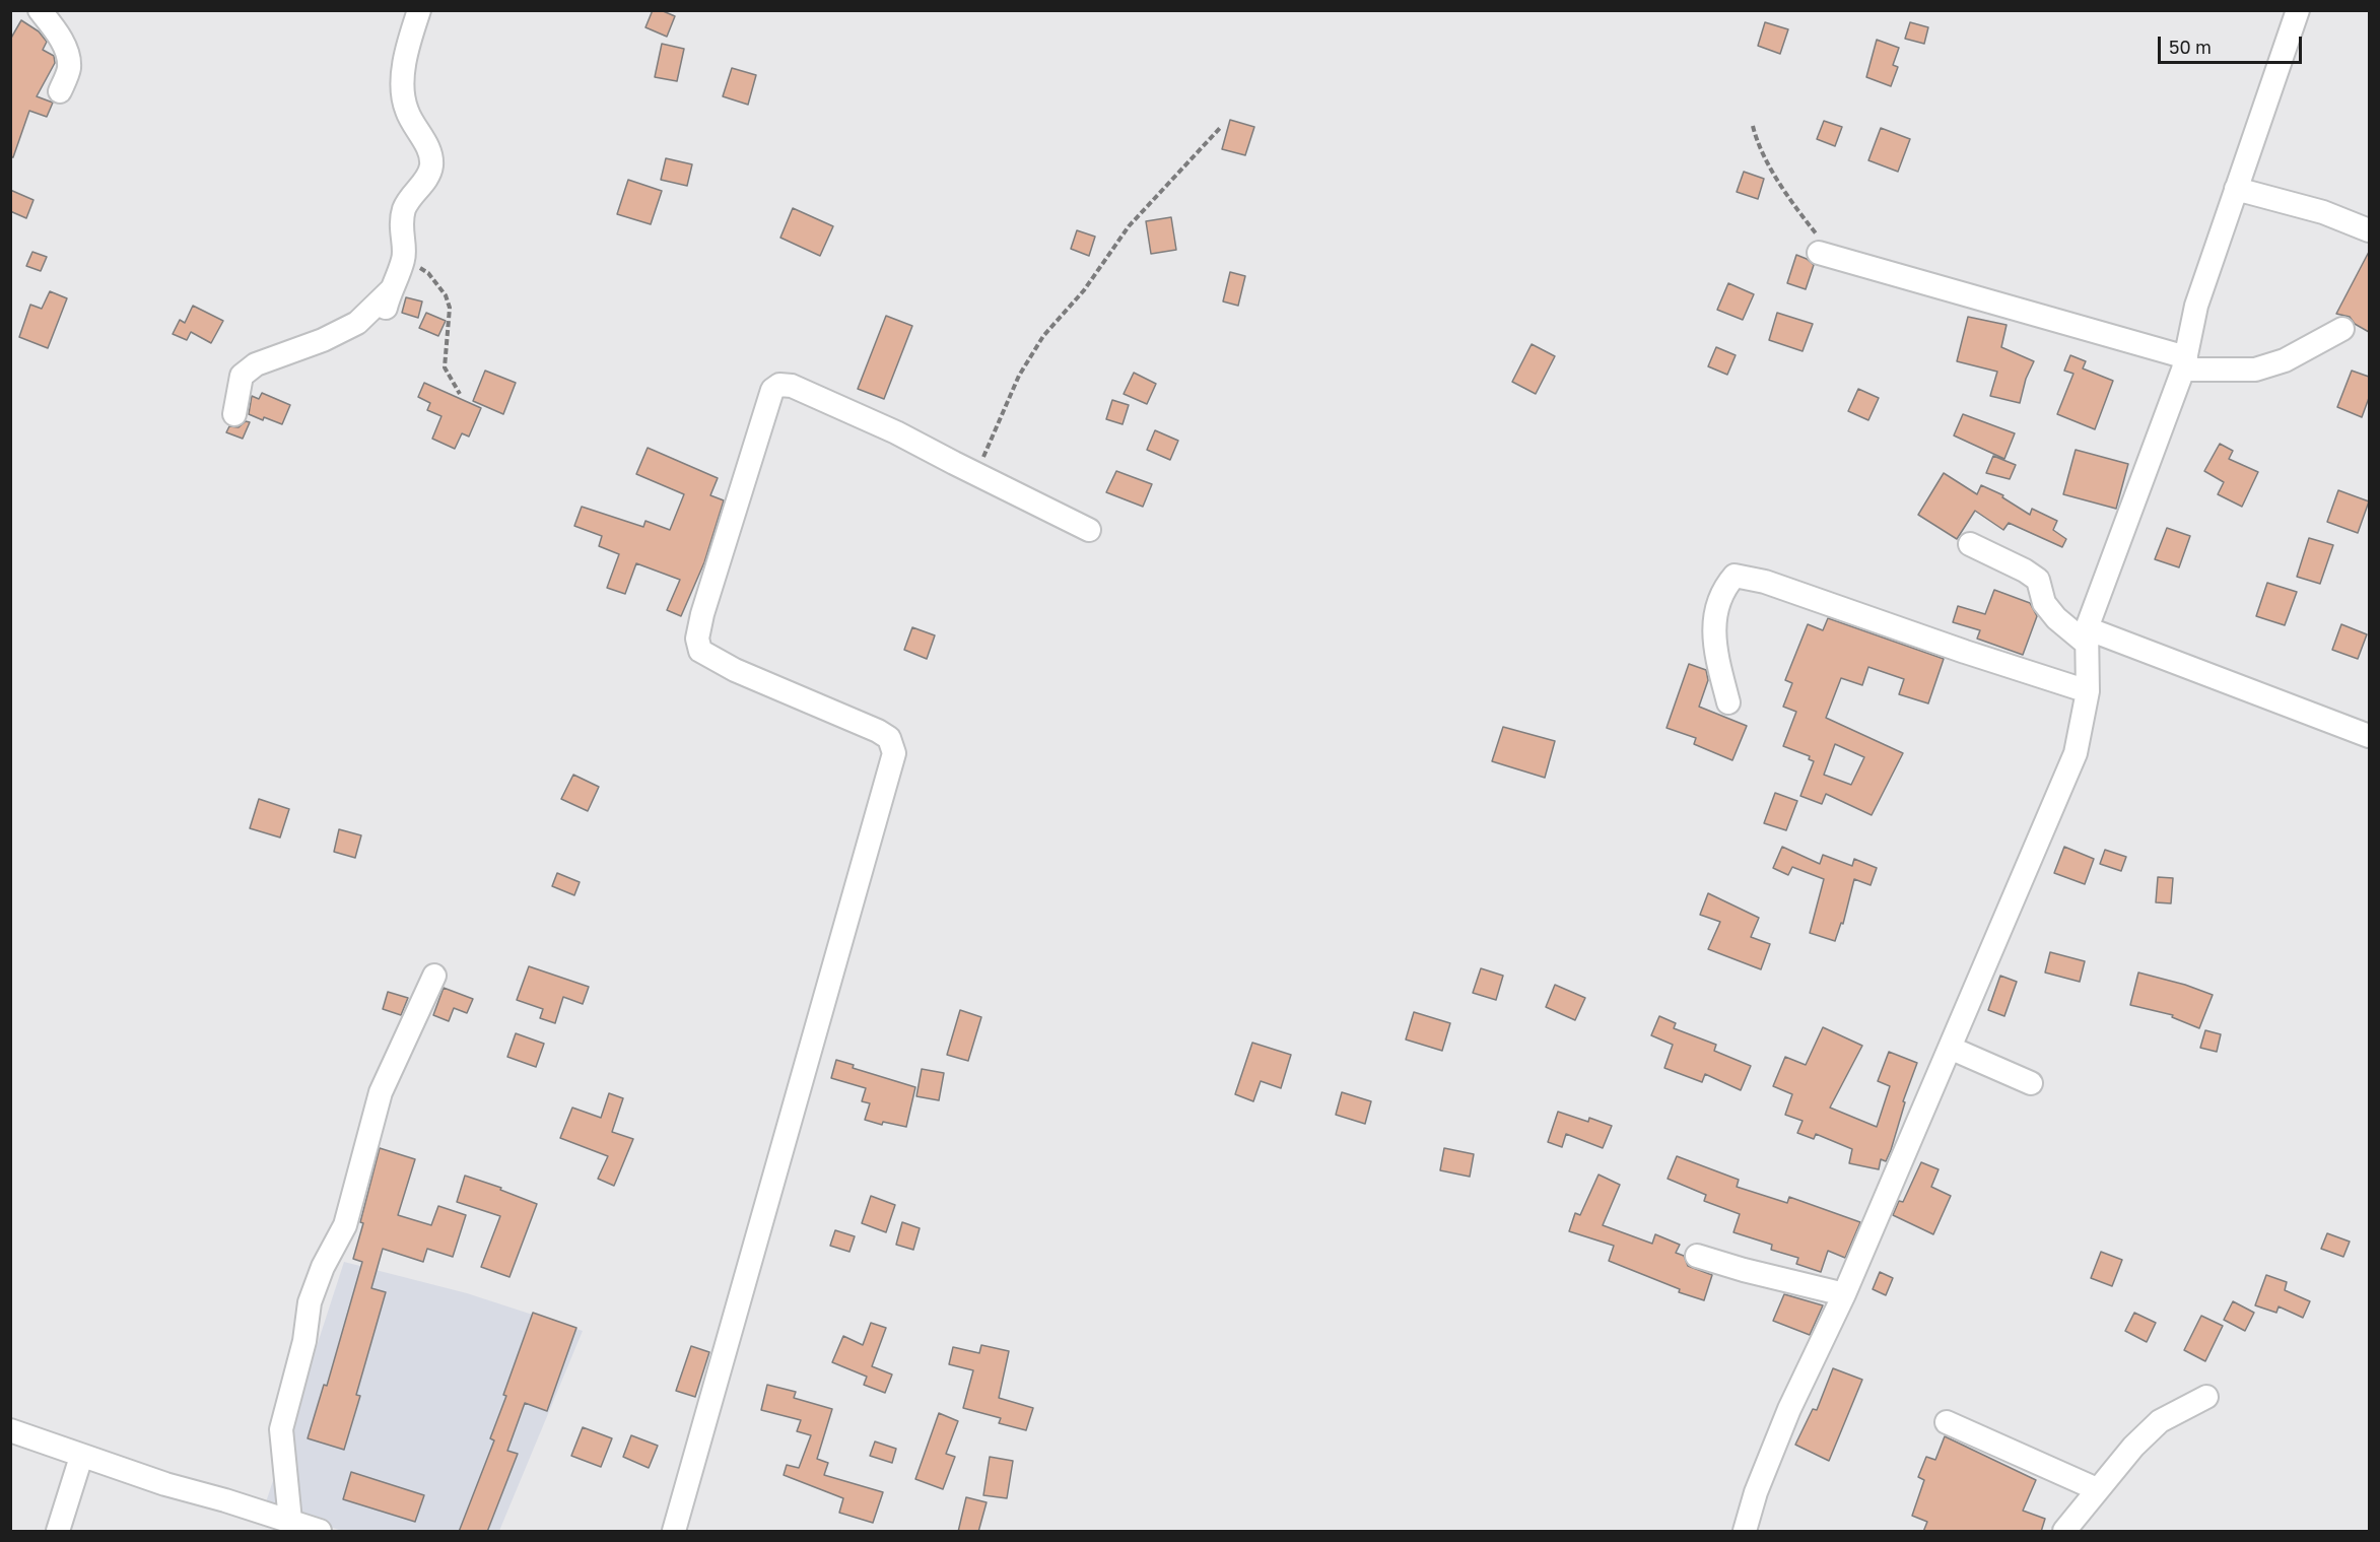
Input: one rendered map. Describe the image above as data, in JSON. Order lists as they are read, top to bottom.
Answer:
{
  "scale_bar": "50 m"
}
